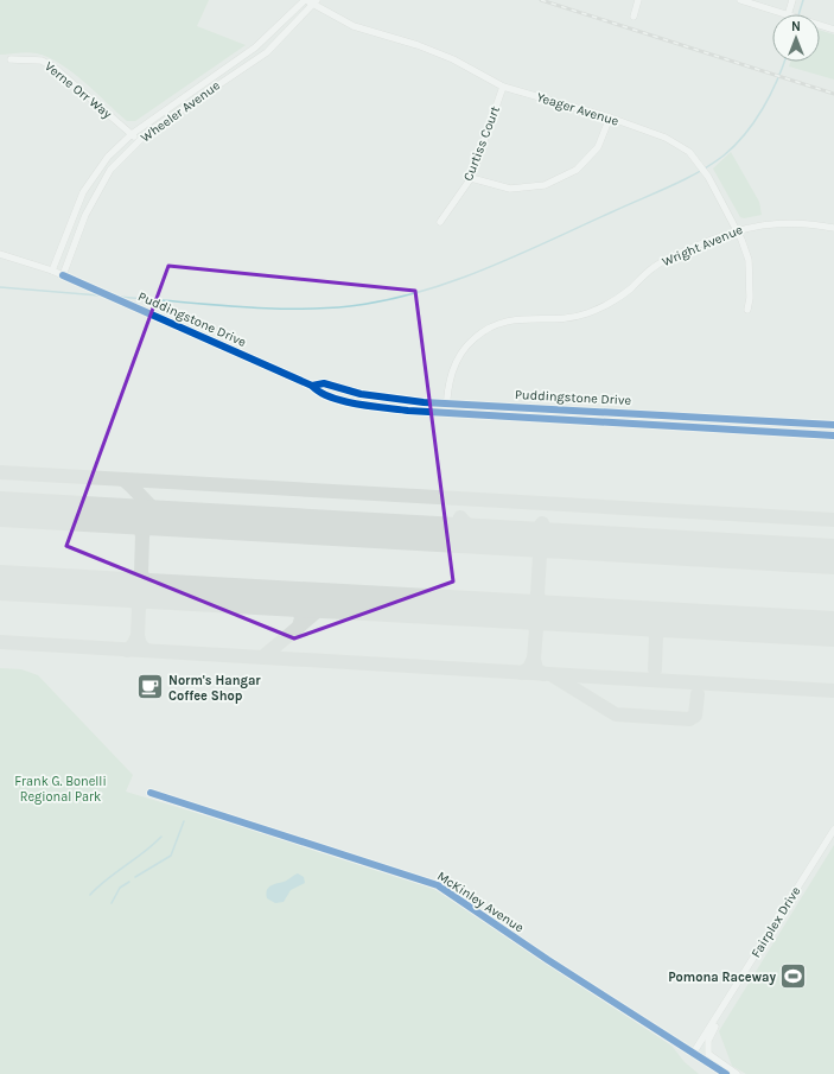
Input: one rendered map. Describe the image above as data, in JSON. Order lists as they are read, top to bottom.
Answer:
{
  "streets": {
    "street": [
      "Verne Orr Way",
      "Yeager Avenue",
      "Wheeler Avenue",
      "Curtiss Court",
      "Wright Avenue",
      "Puddingstone Drive",
      "McKinley Avenue",
      "Fairplex Drive"
    ]
  },
  "crossings": [
    ["Verne Orr Way", "Wheeler Avenue"],
    ["Yeager Avenue", "Wheeler Avenue"],
    ["Yeager Avenue", "Curtiss Court"],
    ["Yeager Avenue", "Wright Avenue"],
    ["Wheeler Avenue", "Puddingstone Drive"],
    ["Wright Avenue", "Puddingstone Drive"],
    ["McKinley Avenue", "Fairplex Drive"]
  ],
  "parks": ["Frank G. Bonelli Regional Park"],
  "places": {
    "cafe": ["Norm's Hangar Coffee Shop"],
    "sports": ["Pomona Raceway"]
  },
  "north": "top"
}
